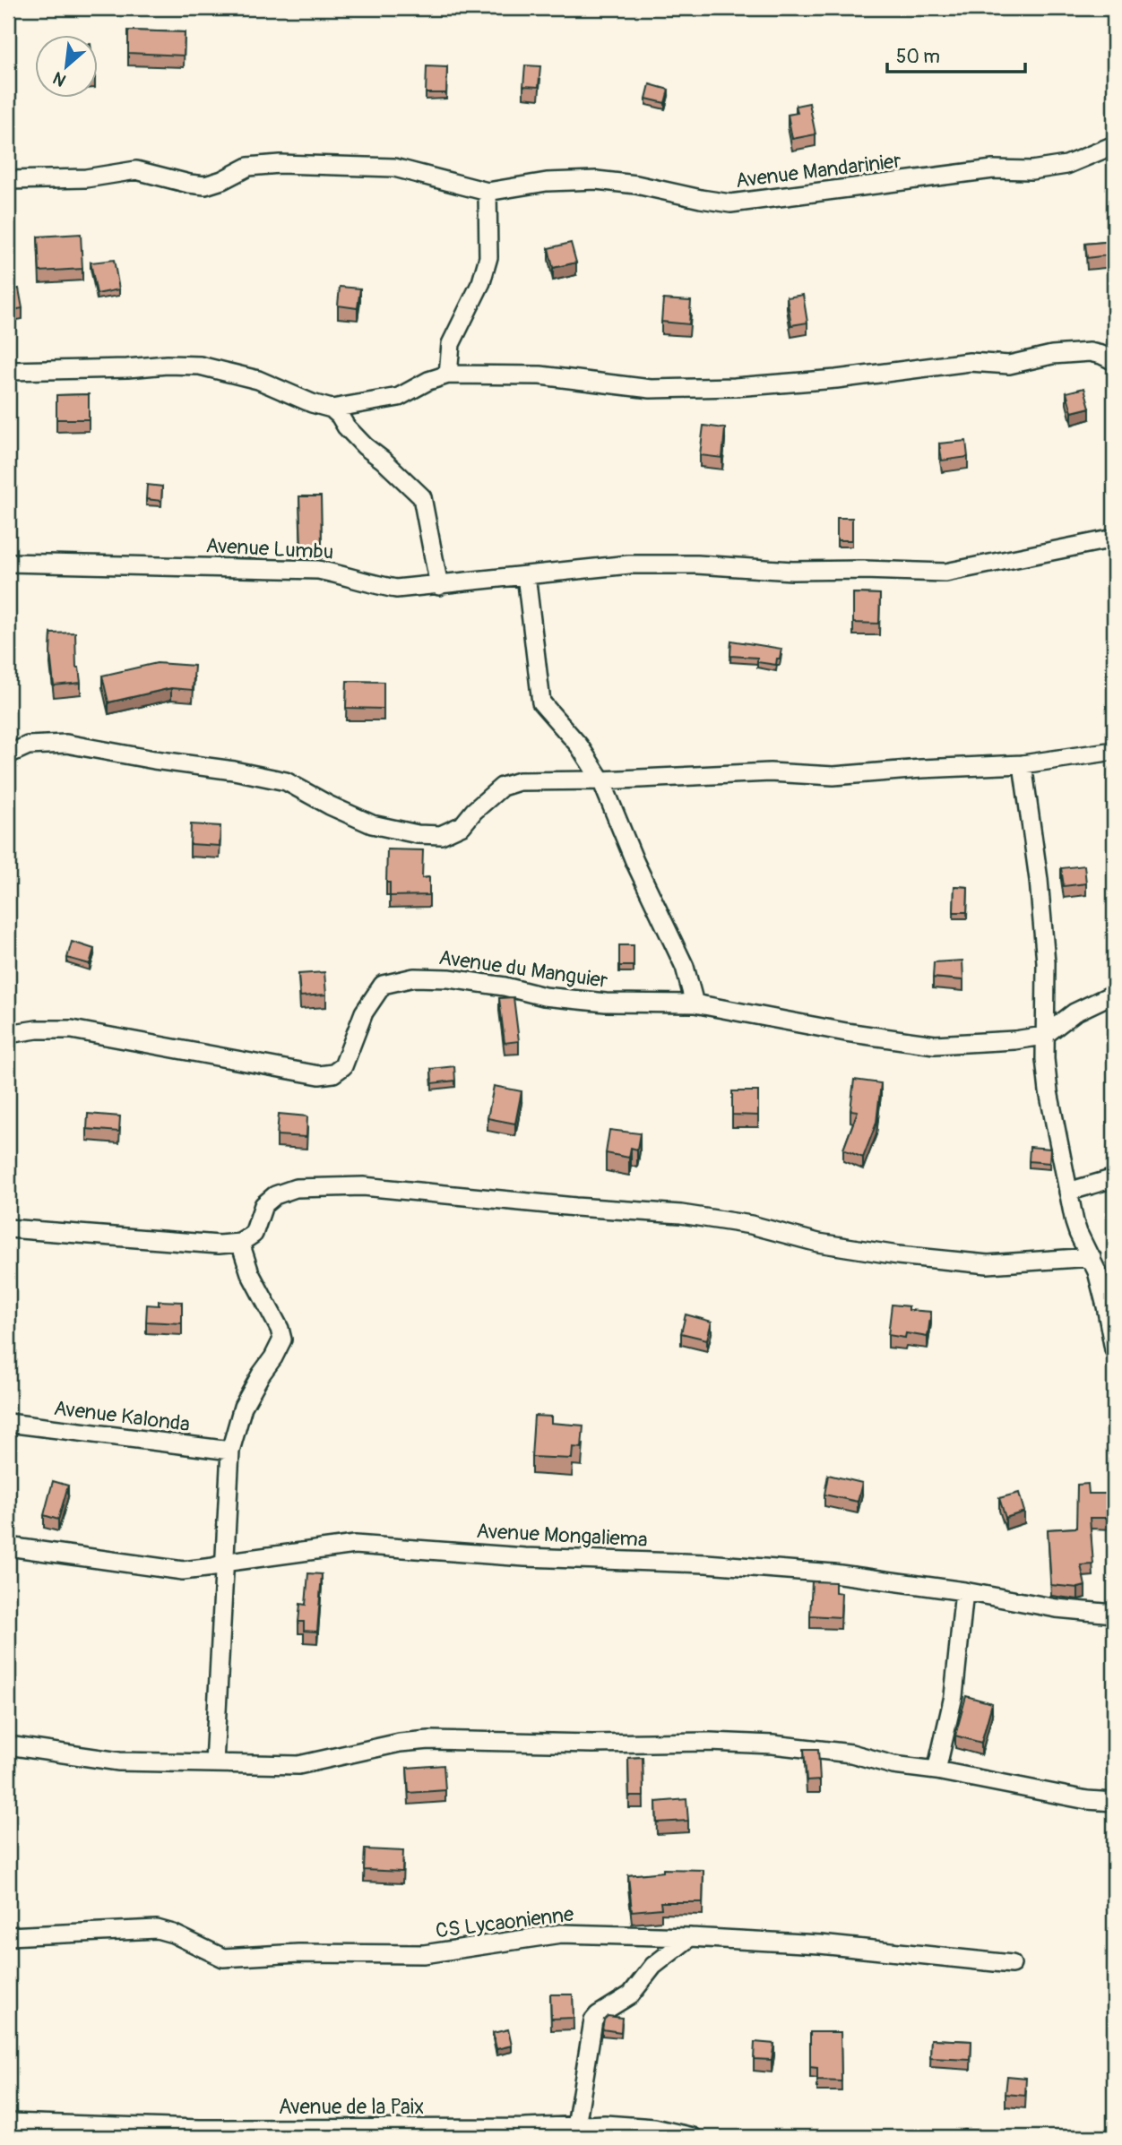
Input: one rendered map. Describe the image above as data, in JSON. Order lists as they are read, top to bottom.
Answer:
{
  "streets": {
    "street": [
      "Avenue Mandarinier",
      "Avenue Lumbu",
      "Avenue du Manguier",
      "Avenue Kalonda",
      "Avenue Mongaliema",
      "CS Lycaonienne",
      "Avenue de la Paix"
    ]
  },
  "scale_bar": "50 m",
  "north": "bottom left"
}
